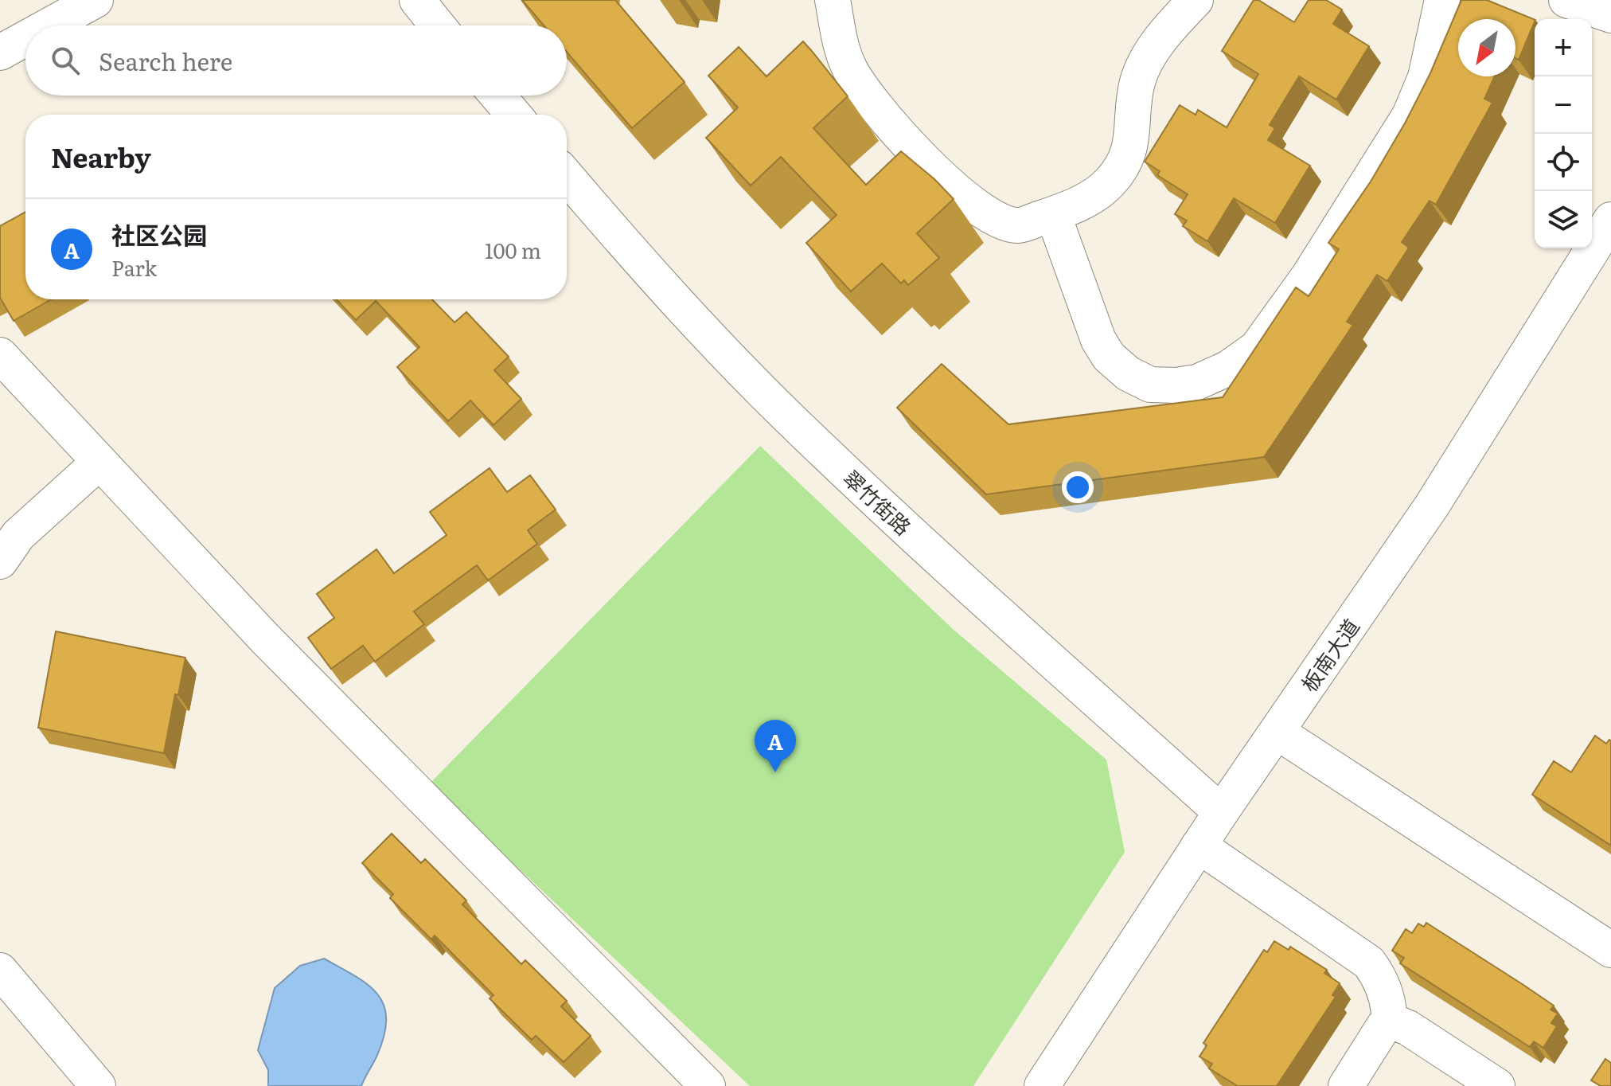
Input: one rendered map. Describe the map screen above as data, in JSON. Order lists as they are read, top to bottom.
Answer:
{
  "streets": {
    "street": ["翠竹街路", "板南大道"]
  },
  "crossings": [
    ["翠竹街路", "板南大道"]
  ],
  "north": "bottom left",
  "page": {
    "map_buttons": ["+", "−"],
    "search": "Search here",
    "heading": "Nearby",
    "list": [
      {
        "mark": "A",
        "name": "社区公园",
        "note": "Park",
        "value": "100 m"
      }
    ],
    "pins": "A"
  }
}
